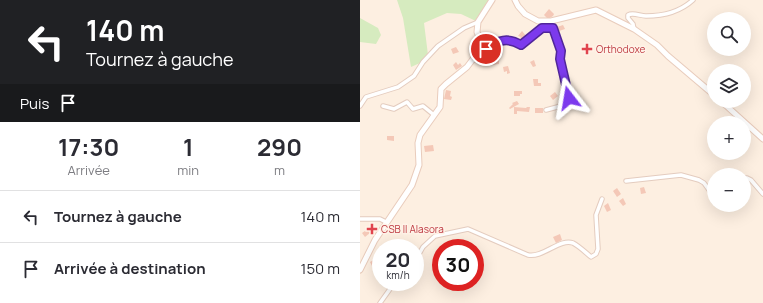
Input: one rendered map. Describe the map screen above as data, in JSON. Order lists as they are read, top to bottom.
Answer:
{
  "places": {
    "health": ["Orthodoxe", "CSB II Alasora"]
  },
  "page": {
    "turn": ["140 m", "Tournez à gauche"],
    "map_buttons": ["+", "−"],
    "then": "Puis",
    "eta": [
      "17:30",
      "Arrivée",
      "1",
      "min",
      "290",
      "m"
    ],
    "list": [
      {
        "name": "Tournez à gauche",
        "value": "140 m"
      },
      {
        "name": "Arrivée à destination",
        "value": "150 m"
      }
    ],
    "speed": "20 km/h",
    "limit": "30"
  }
}
